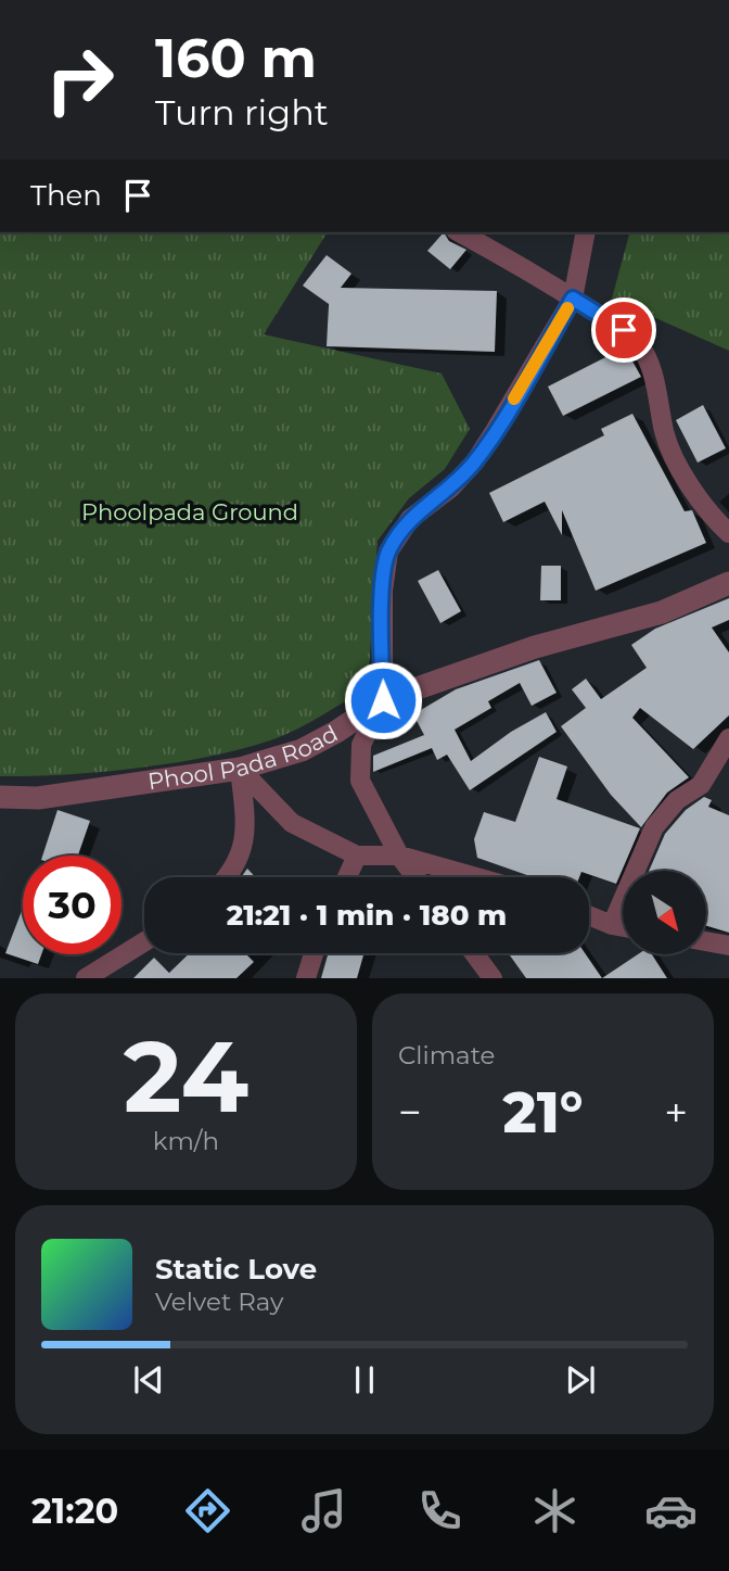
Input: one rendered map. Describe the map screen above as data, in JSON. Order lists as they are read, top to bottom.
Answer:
{
  "streets": {
    "street": ["Phool Pada Road"]
  },
  "parks": ["Phoolpada Ground"],
  "north": "bottom right",
  "page": {
    "turn": ["160 m", "Turn right"],
    "then": "Then",
    "limit": "30",
    "trip": "21:21 · 1 min · 180 m",
    "tile": [
      ["24", "km/h"],
      "Climate"
    ],
    "heat": ["−", "21°", "+"],
    "song": ["Static Love", "Velvet Ray"],
    "tabs": "21:20"
  }
}
